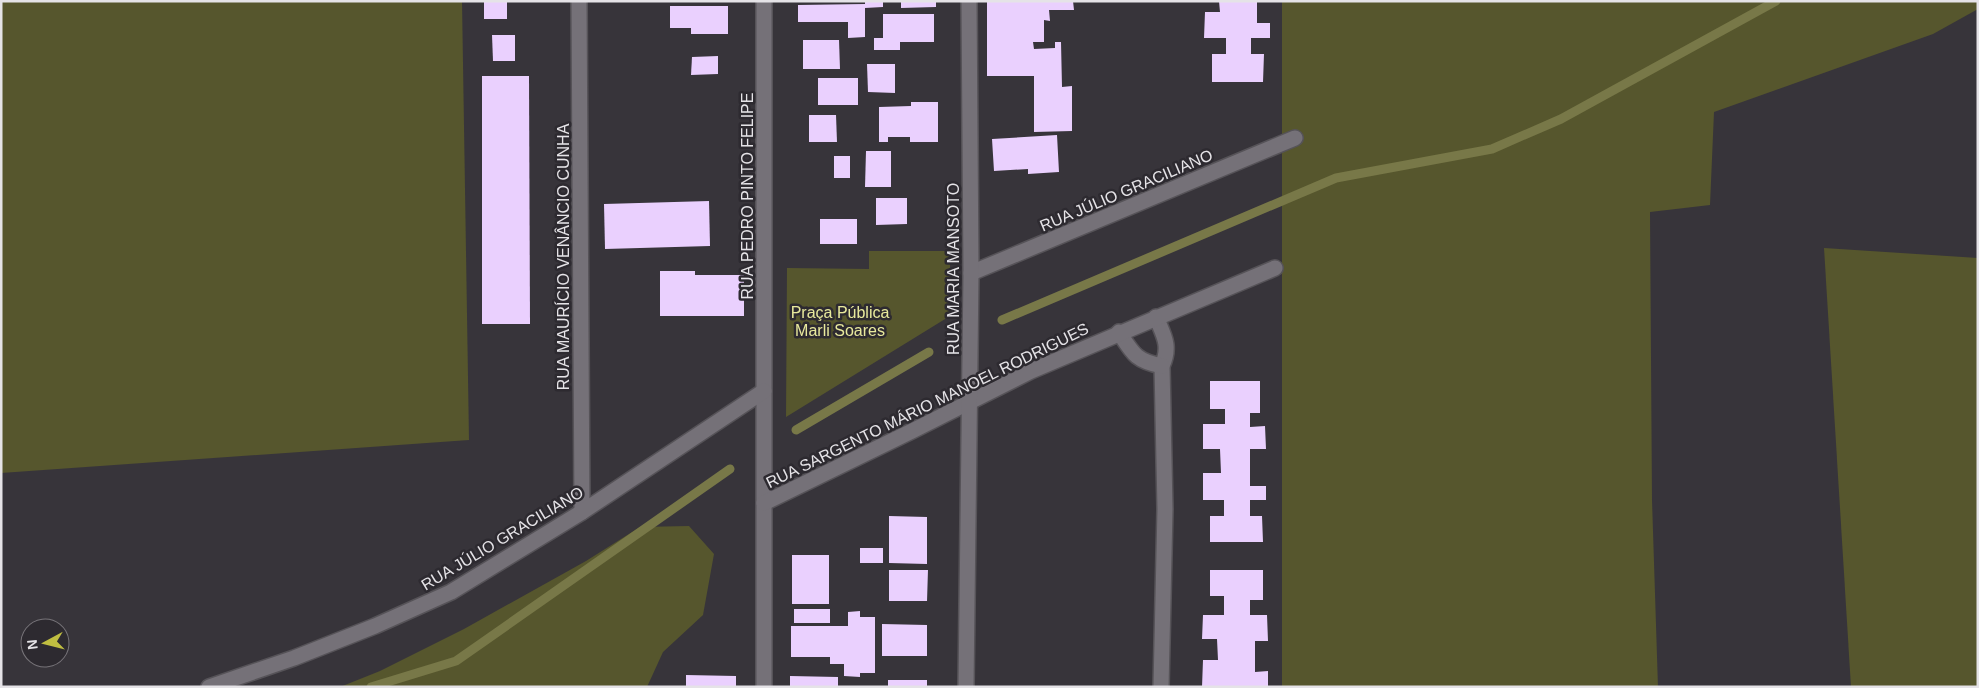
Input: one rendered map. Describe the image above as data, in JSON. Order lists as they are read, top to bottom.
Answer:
{
  "streets": {
    "street": [
      "RUA JÚLIO GRACILIANO",
      "RUA PEDRO PINTO FELIPE",
      "RUA MAURÍCIO VENÂNCIO CUNHA",
      "RUA MARIA MANSOTO",
      "RUA SARGENTO MÁRIO MANOEL RODRIGUES"
    ]
  },
  "crossings": [
    ["RUA JÚLIO GRACILIANO", "RUA PEDRO PINTO FELIPE"],
    ["RUA JÚLIO GRACILIANO", "RUA MAURÍCIO VENÂNCIO CUNHA"],
    ["RUA JÚLIO GRACILIANO", "RUA MARIA MANSOTO"],
    ["RUA PEDRO PINTO FELIPE", "RUA SARGENTO MÁRIO MANOEL RODRIGUES"],
    ["RUA MARIA MANSOTO", "RUA SARGENTO MÁRIO MANOEL RODRIGUES"]
  ],
  "parks": ["Praça Pública Marli Soares"],
  "north": "left"
}
